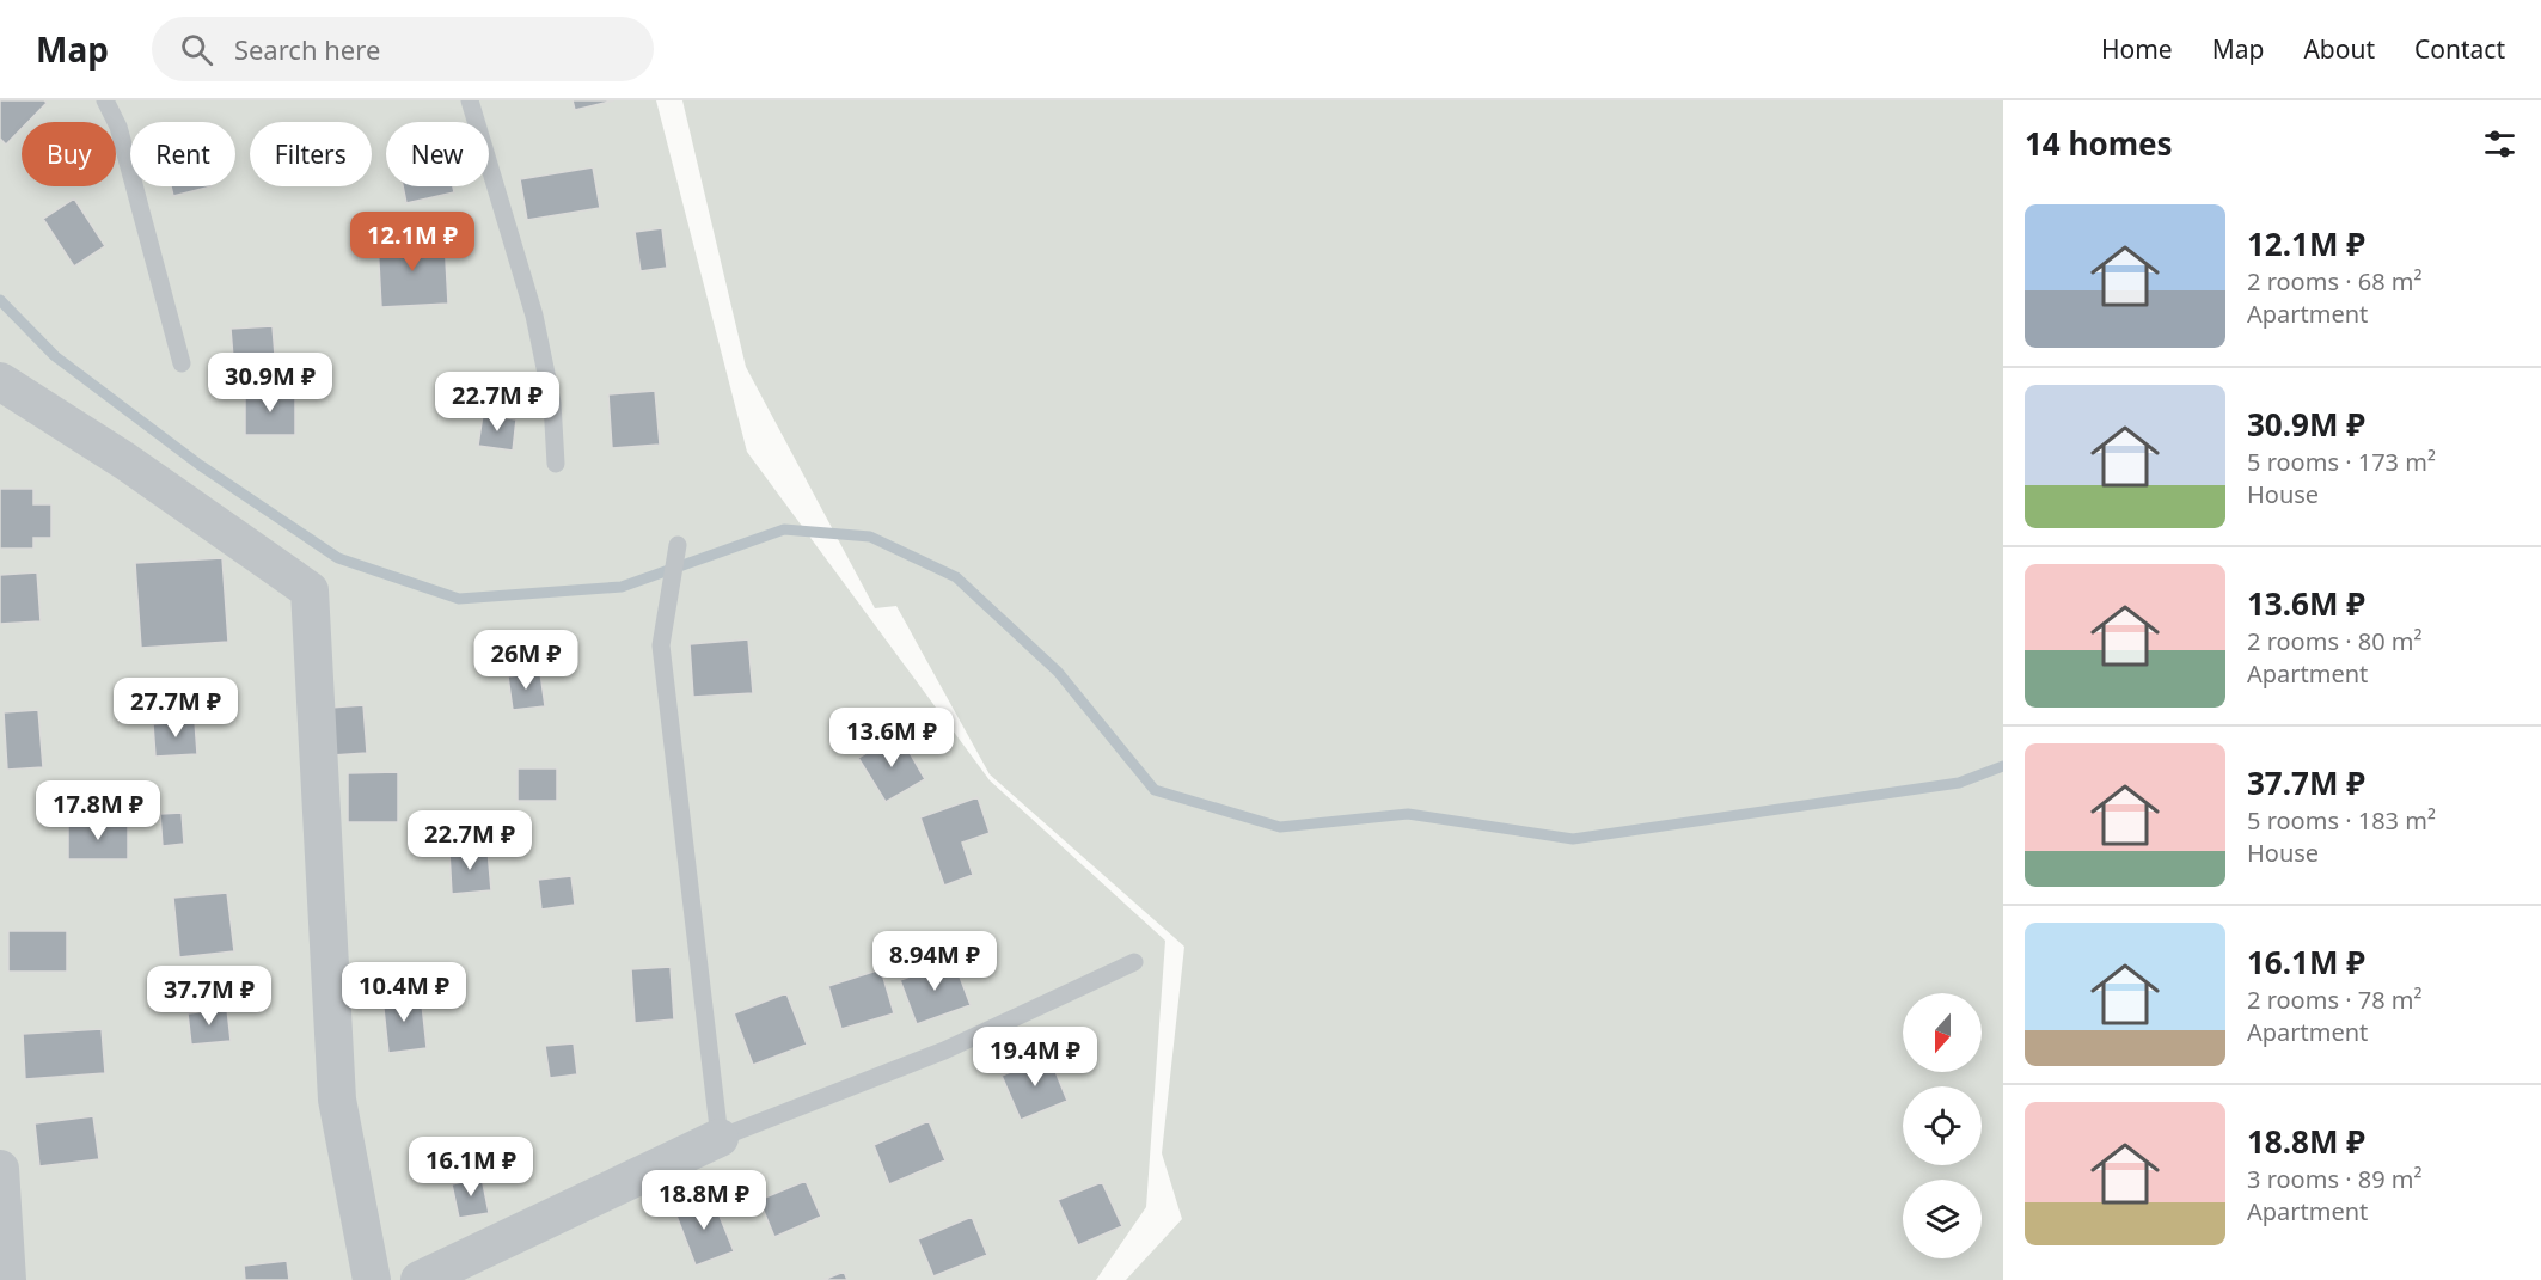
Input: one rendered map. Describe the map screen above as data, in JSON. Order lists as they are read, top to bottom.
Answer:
{
  "north": "bottom",
  "page": {
    "header": "Map",
    "search": "Search here",
    "nav": [
      "Home",
      "Map",
      "About",
      "Contact"
    ],
    "heading": "14 homes",
    "chip": [
      "Buy",
      "Rent",
      "Filters",
      "New"
    ],
    "list": [
      {
        "name": "12.1M ₽",
        "note": "2 rooms · 68 m² · Apartment"
      },
      {
        "name": "30.9M ₽",
        "note": "5 rooms · 173 m² · House"
      },
      {
        "name": "13.6M ₽",
        "note": "2 rooms · 80 m² · Apartment"
      },
      {
        "name": "37.7M ₽",
        "note": "5 rooms · 183 m² · House"
      },
      {
        "name": "16.1M ₽",
        "note": "2 rooms · 78 m² · Apartment"
      },
      {
        "name": "18.8M ₽",
        "note": "3 rooms · 89 m² · Apartment"
      }
    ],
    "price": [
      "12.1M ₽",
      "30.9M ₽",
      "22.7M ₽",
      "26M ₽",
      "27.7M ₽",
      "13.6M ₽",
      "17.8M ₽",
      "22.7M ₽",
      "8.94M ₽",
      "10.4M ₽",
      "37.7M ₽",
      "19.4M ₽",
      "16.1M ₽",
      "18.8M ₽"
    ]
  }
}
